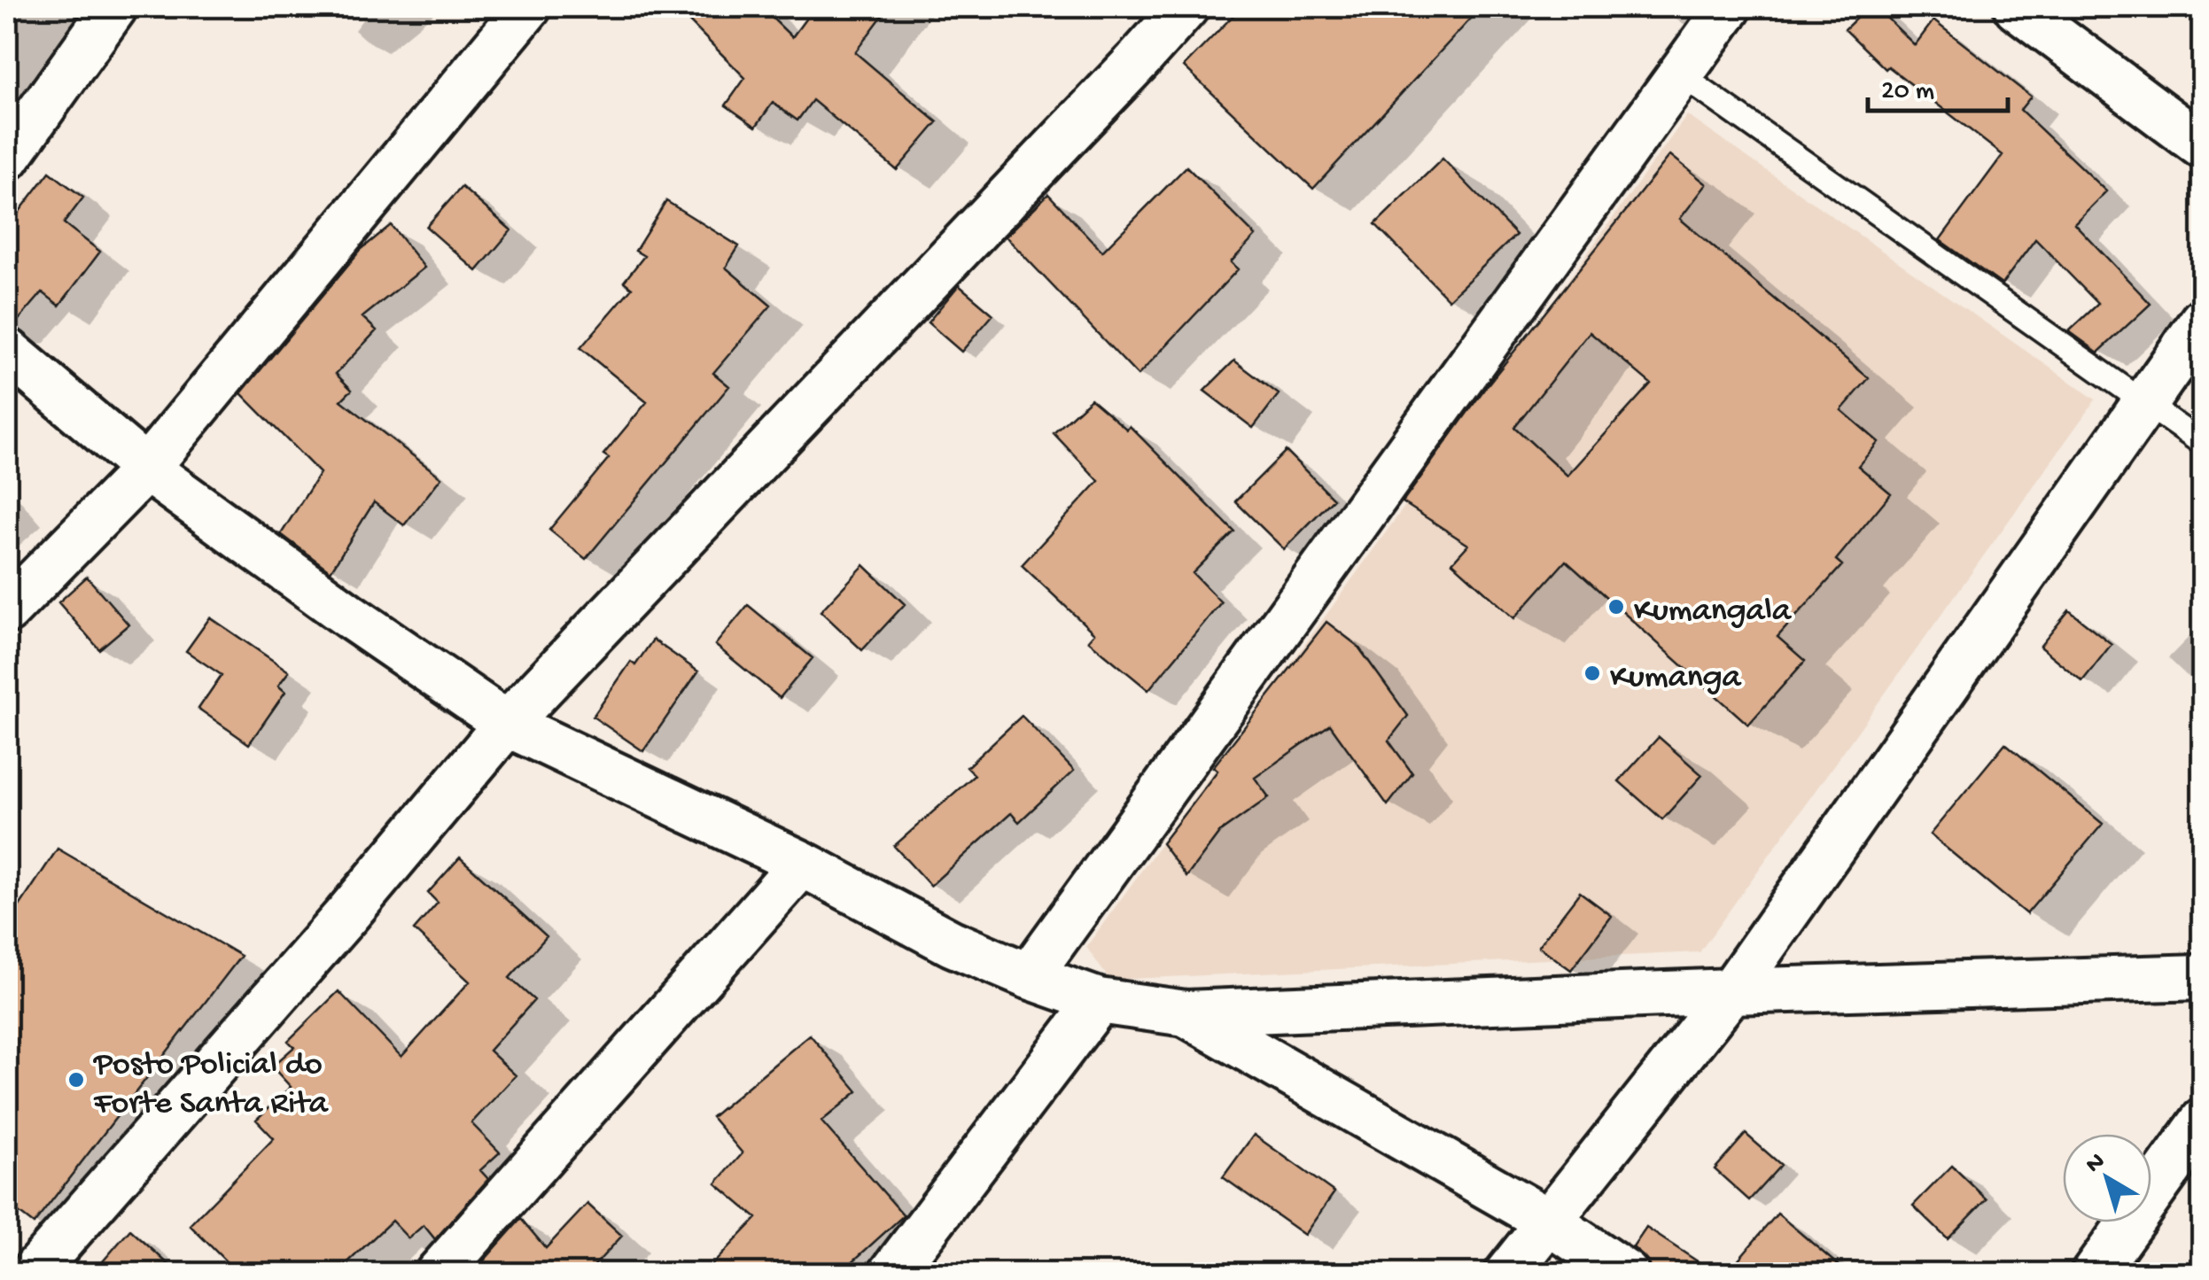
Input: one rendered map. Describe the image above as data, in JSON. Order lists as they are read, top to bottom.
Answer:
{
  "places": ["Kumangala", "Kumanga", "Posto Policial do Forte Santa Rita"],
  "scale_bar": "20 m",
  "north": "top left"
}
